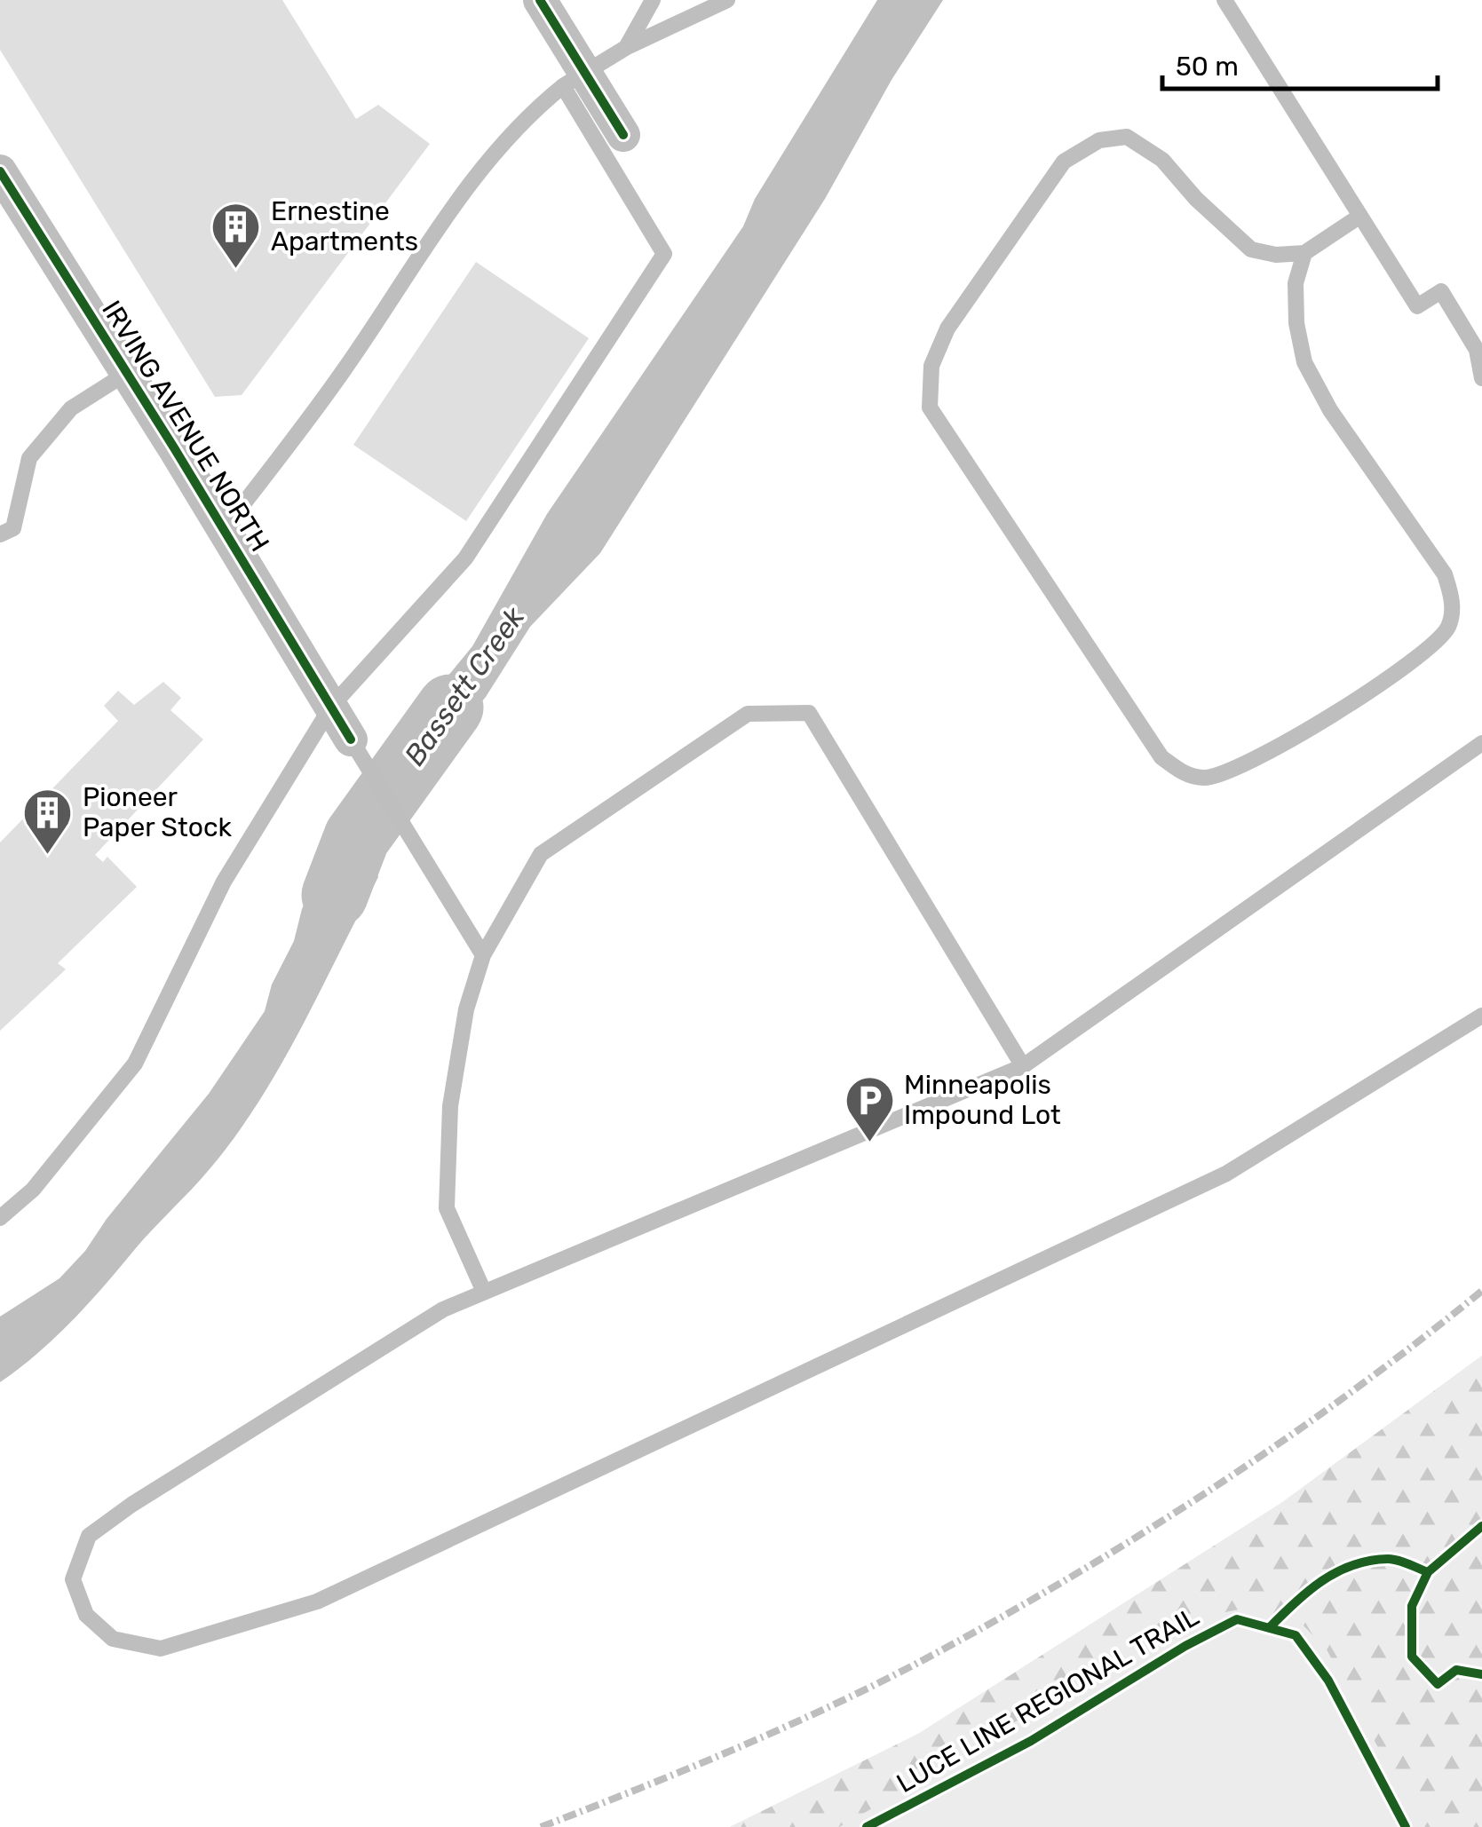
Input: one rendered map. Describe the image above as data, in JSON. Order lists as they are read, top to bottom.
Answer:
{
  "streets": {
    "street": ["IRVING AVENUE NORTH"],
    "cycle path": ["LUCE LINE REGIONAL TRAIL"]
  },
  "water": ["Bassett Creek"],
  "places": {
    "building": ["Ernestine Apartments", "Pioneer Paper Stock"],
    "parking": ["Minneapolis Impound Lot"]
  },
  "scale_bar": "50 m"
}
